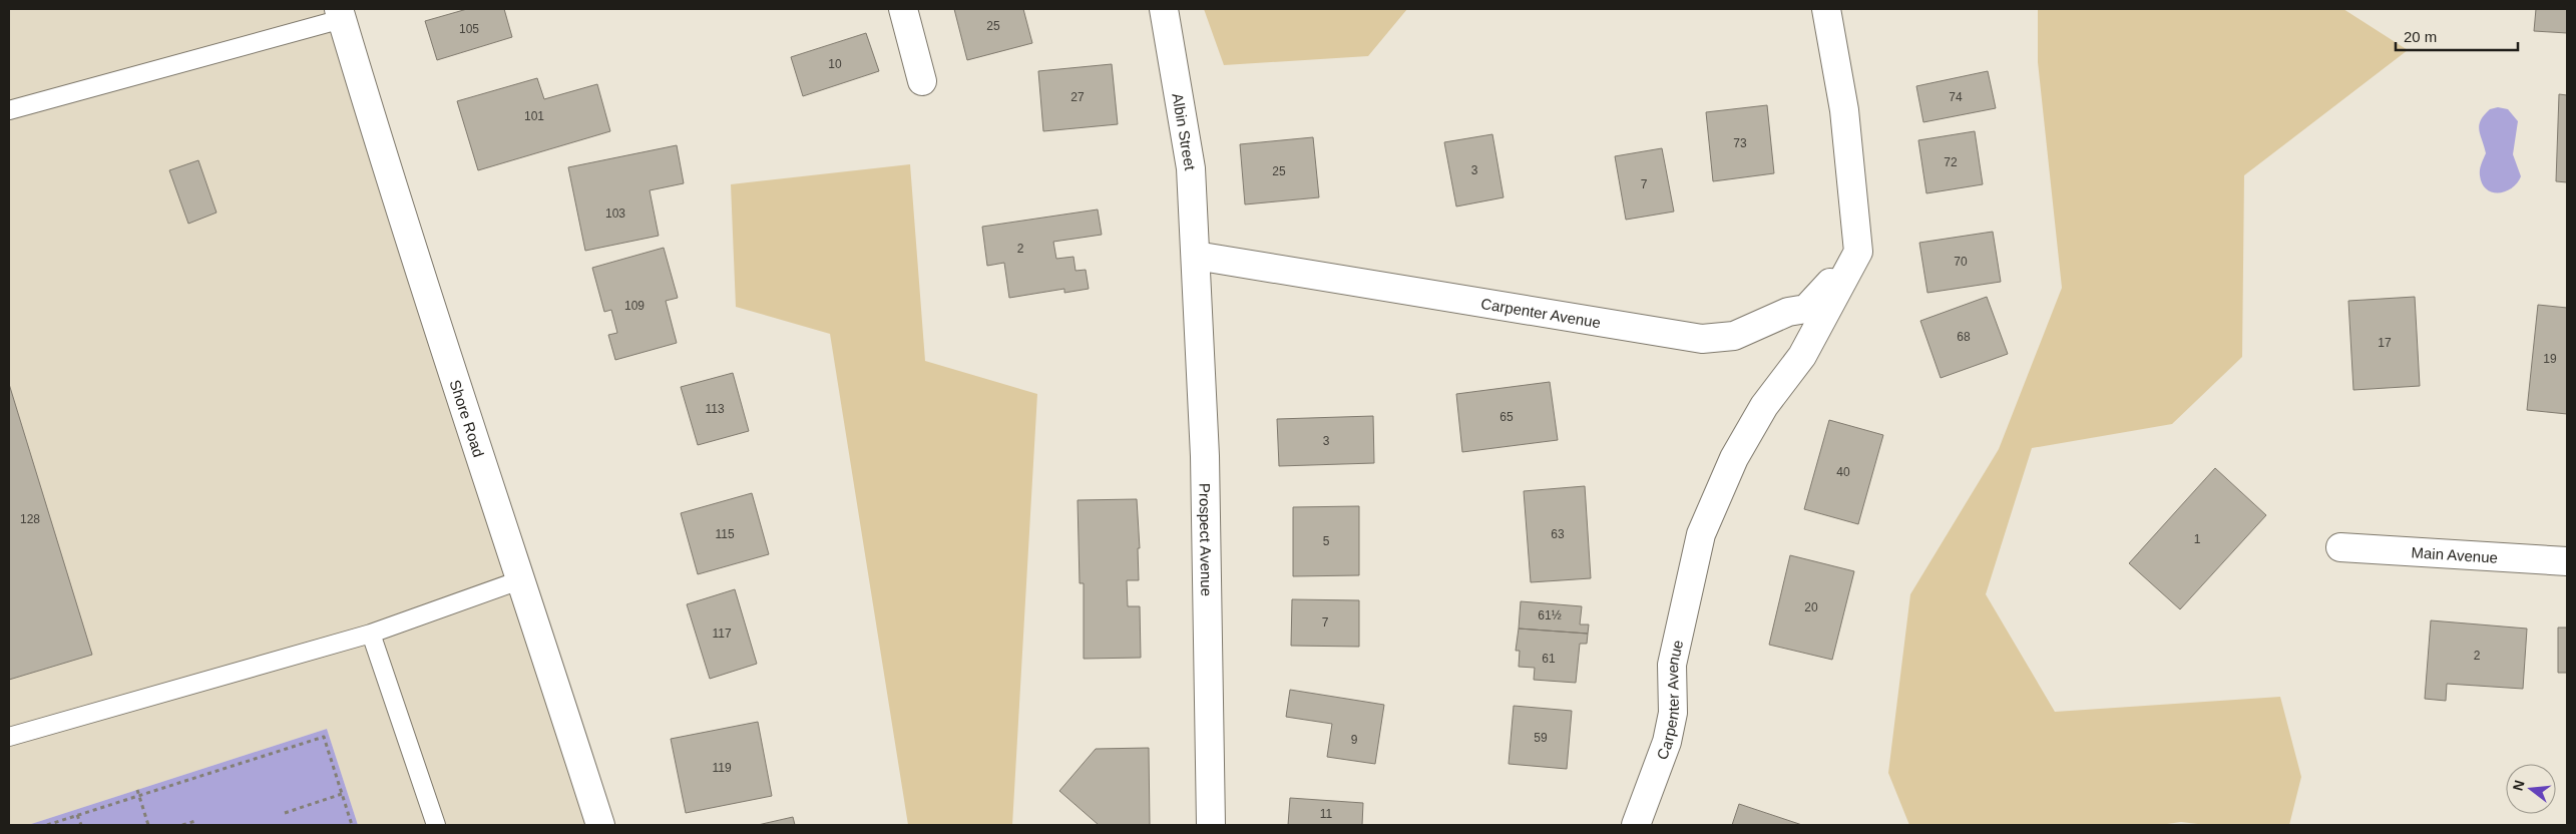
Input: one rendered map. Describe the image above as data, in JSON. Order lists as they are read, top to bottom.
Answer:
{
  "streets": {
    "street": [
      "Albin Street",
      "Carpenter Avenue",
      "Shore Road",
      "Prospect Avenue",
      "Main Avenue"
    ]
  },
  "crossings": [
    ["Albin Street", "Carpenter Avenue"],
    ["Albin Street", "Prospect Avenue"],
    ["Carpenter Avenue", "Prospect Avenue"]
  ],
  "house_numbers": [
    "25",
    "105",
    "10",
    "27",
    "74",
    "101",
    "73",
    "72",
    "3",
    "25",
    "7",
    "103",
    "2",
    "70",
    "109",
    "68",
    "17",
    "19",
    "113",
    "65",
    "3",
    "40",
    "128",
    "115",
    "63",
    "1",
    "5",
    "20",
    "61½",
    "7",
    "117",
    "2",
    "61",
    "59",
    "9",
    "119",
    "11"
  ],
  "scale_bar": "20 m",
  "north": "left"
}
